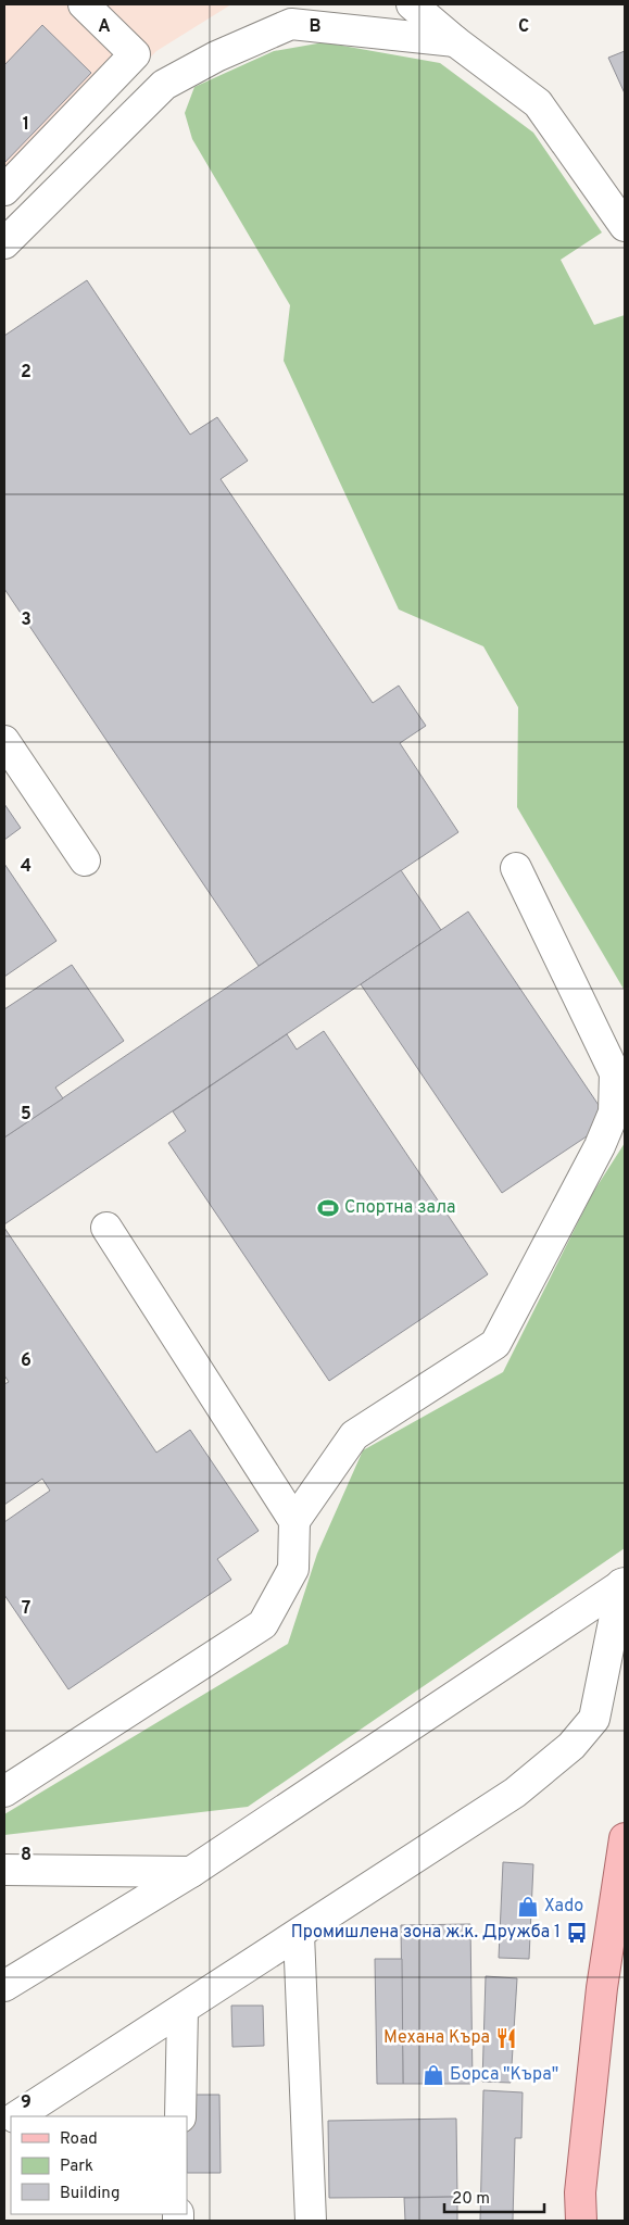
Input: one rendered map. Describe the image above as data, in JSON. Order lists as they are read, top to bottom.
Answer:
{
  "places": {
    "sports": ["Спортна зала"],
    "shop": ["Xado", "Борса \"Къра\""],
    "bus stop": ["Промишлена зона ж.к. Дружба 1"],
    "restaurant": ["Механа Къра"]
  },
  "legend": ["Road", "Park", "Building"],
  "scale_bar": "20 m",
  "grid": {
    "columns": ["A", "B", "C"],
    "rows": [
      "1",
      "2",
      "3",
      "4",
      "5",
      "6",
      "7",
      "8",
      "9"
    ]
  }
}
